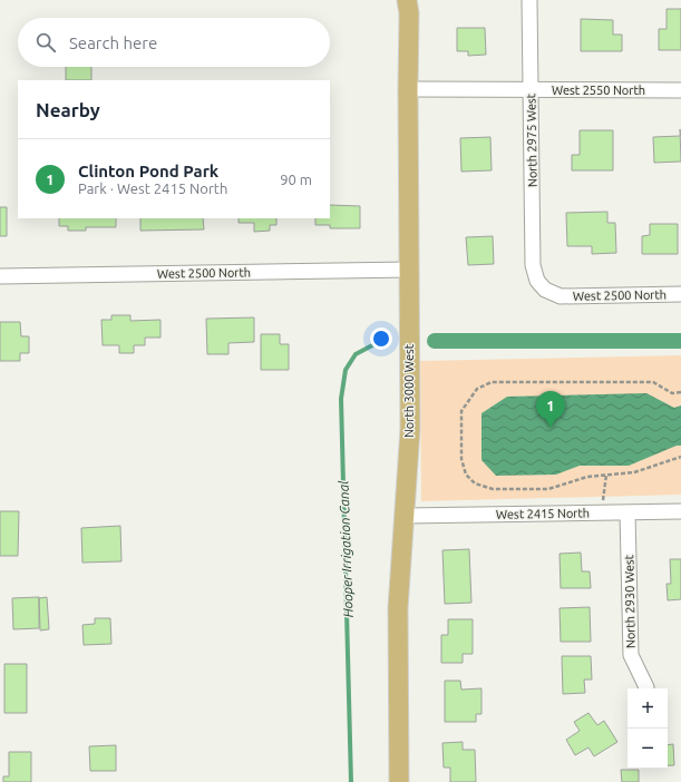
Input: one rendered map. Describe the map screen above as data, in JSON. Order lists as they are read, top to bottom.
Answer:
{
  "streets": {
    "main road": ["North 3000 West"],
    "street": [
      "West 2550 North",
      "North 2975 West",
      "West 2500 North",
      "West 2415 North",
      "North 2930 West"
    ]
  },
  "crossings": [
    ["West 2550 North", "North 2975 West"],
    ["West 2550 North", "North 3000 West"],
    ["North 2975 West", "West 2500 North"],
    ["West 2500 North", "North 3000 West"],
    ["North 3000 West", "West 2415 North"],
    ["West 2415 North", "North 2930 West"]
  ],
  "water": ["Hooper Irrigation Canal"],
  "page": {
    "search": "Search here",
    "heading": "Nearby",
    "list": [
      {
        "mark": "1",
        "name": "Clinton Pond Park",
        "note": "Park · West 2415 North",
        "value": "90 m"
      }
    ],
    "pins": "1",
    "map_buttons": ["+", "−"]
  }
}
